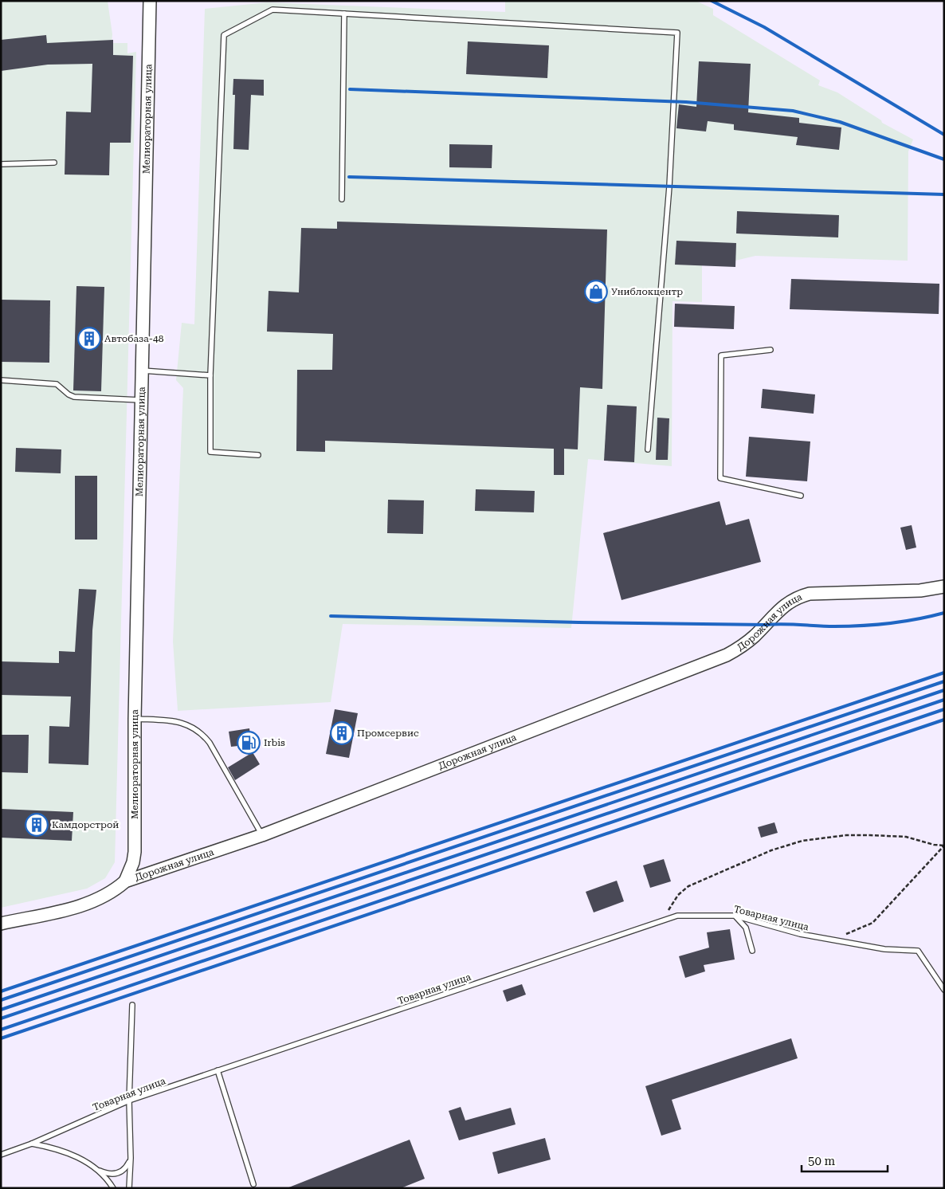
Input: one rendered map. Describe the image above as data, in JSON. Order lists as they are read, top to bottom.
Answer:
{
  "streets": {
    "street": ["Мелиораторная улица", "Дорожная улица"],
    "lane": ["Товарная улица"]
  },
  "crossings": [
    ["Мелиораторная улица", "Дорожная улица"]
  ],
  "places": {
    "shop": ["Униблокцентр"],
    "building": ["Автобаза-48", "Промсервис", "Камдорстрой"],
    "fuel station": ["Irbis"]
  },
  "scale_bar": "50 m"
}
